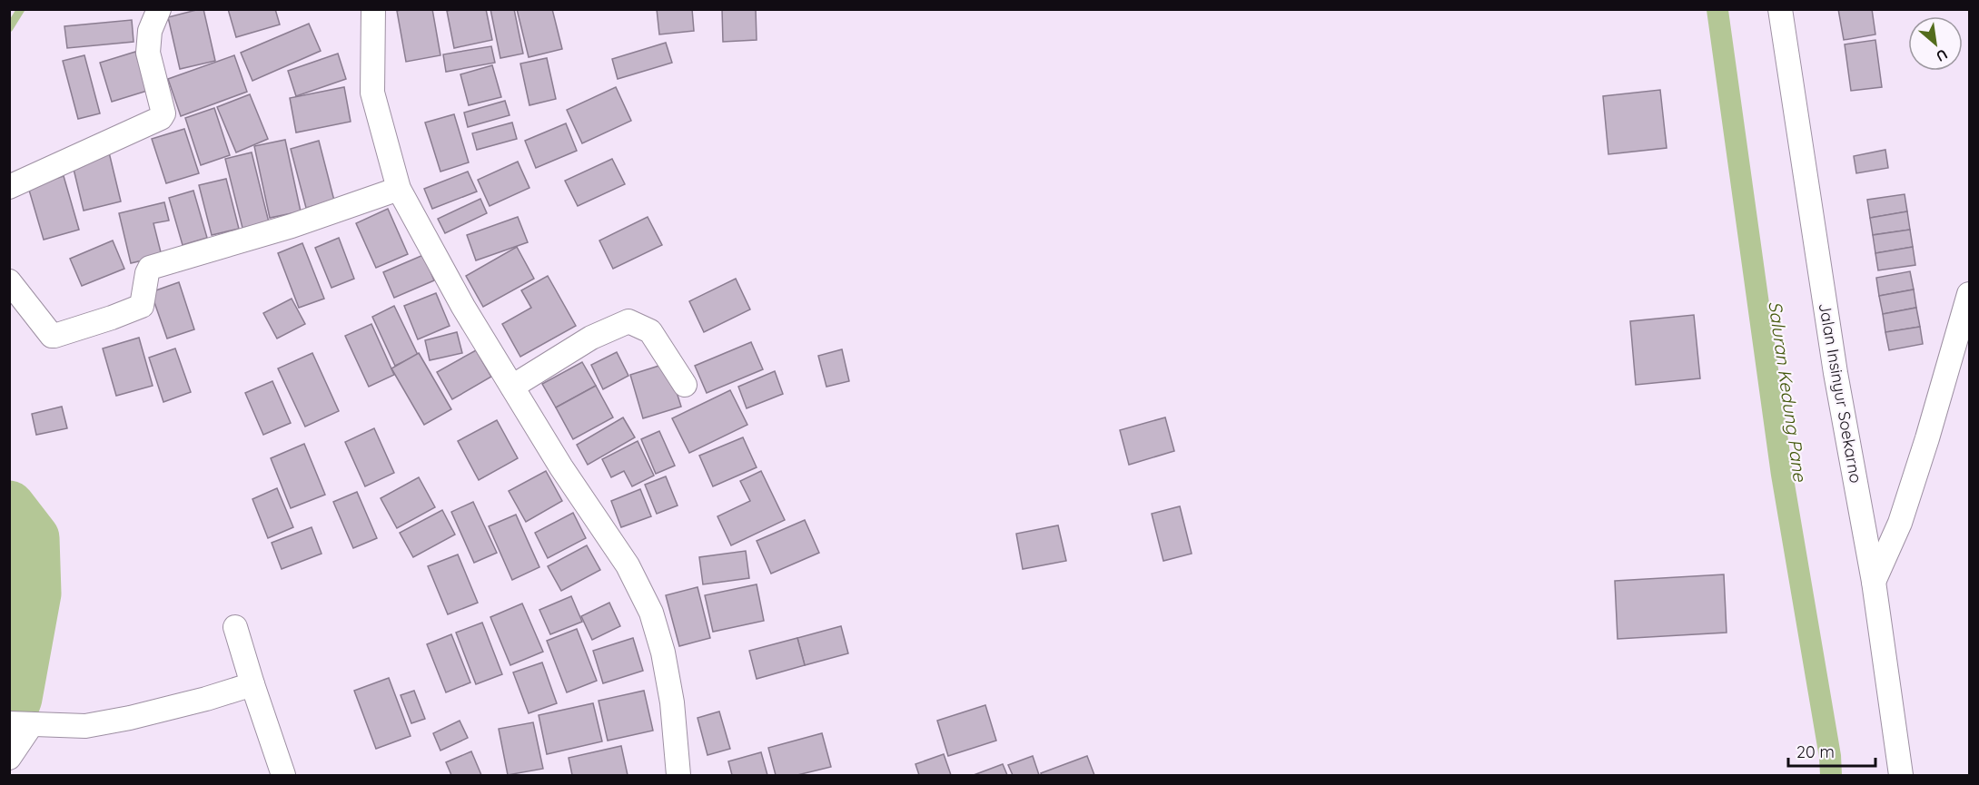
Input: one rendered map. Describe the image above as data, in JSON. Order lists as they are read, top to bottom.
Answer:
{
  "streets": {
    "street": ["Jalan Insinyur Soekarno"]
  },
  "water": ["Saluran Kedung Pane"],
  "scale_bar": "20 m",
  "north": "bottom right"
}
